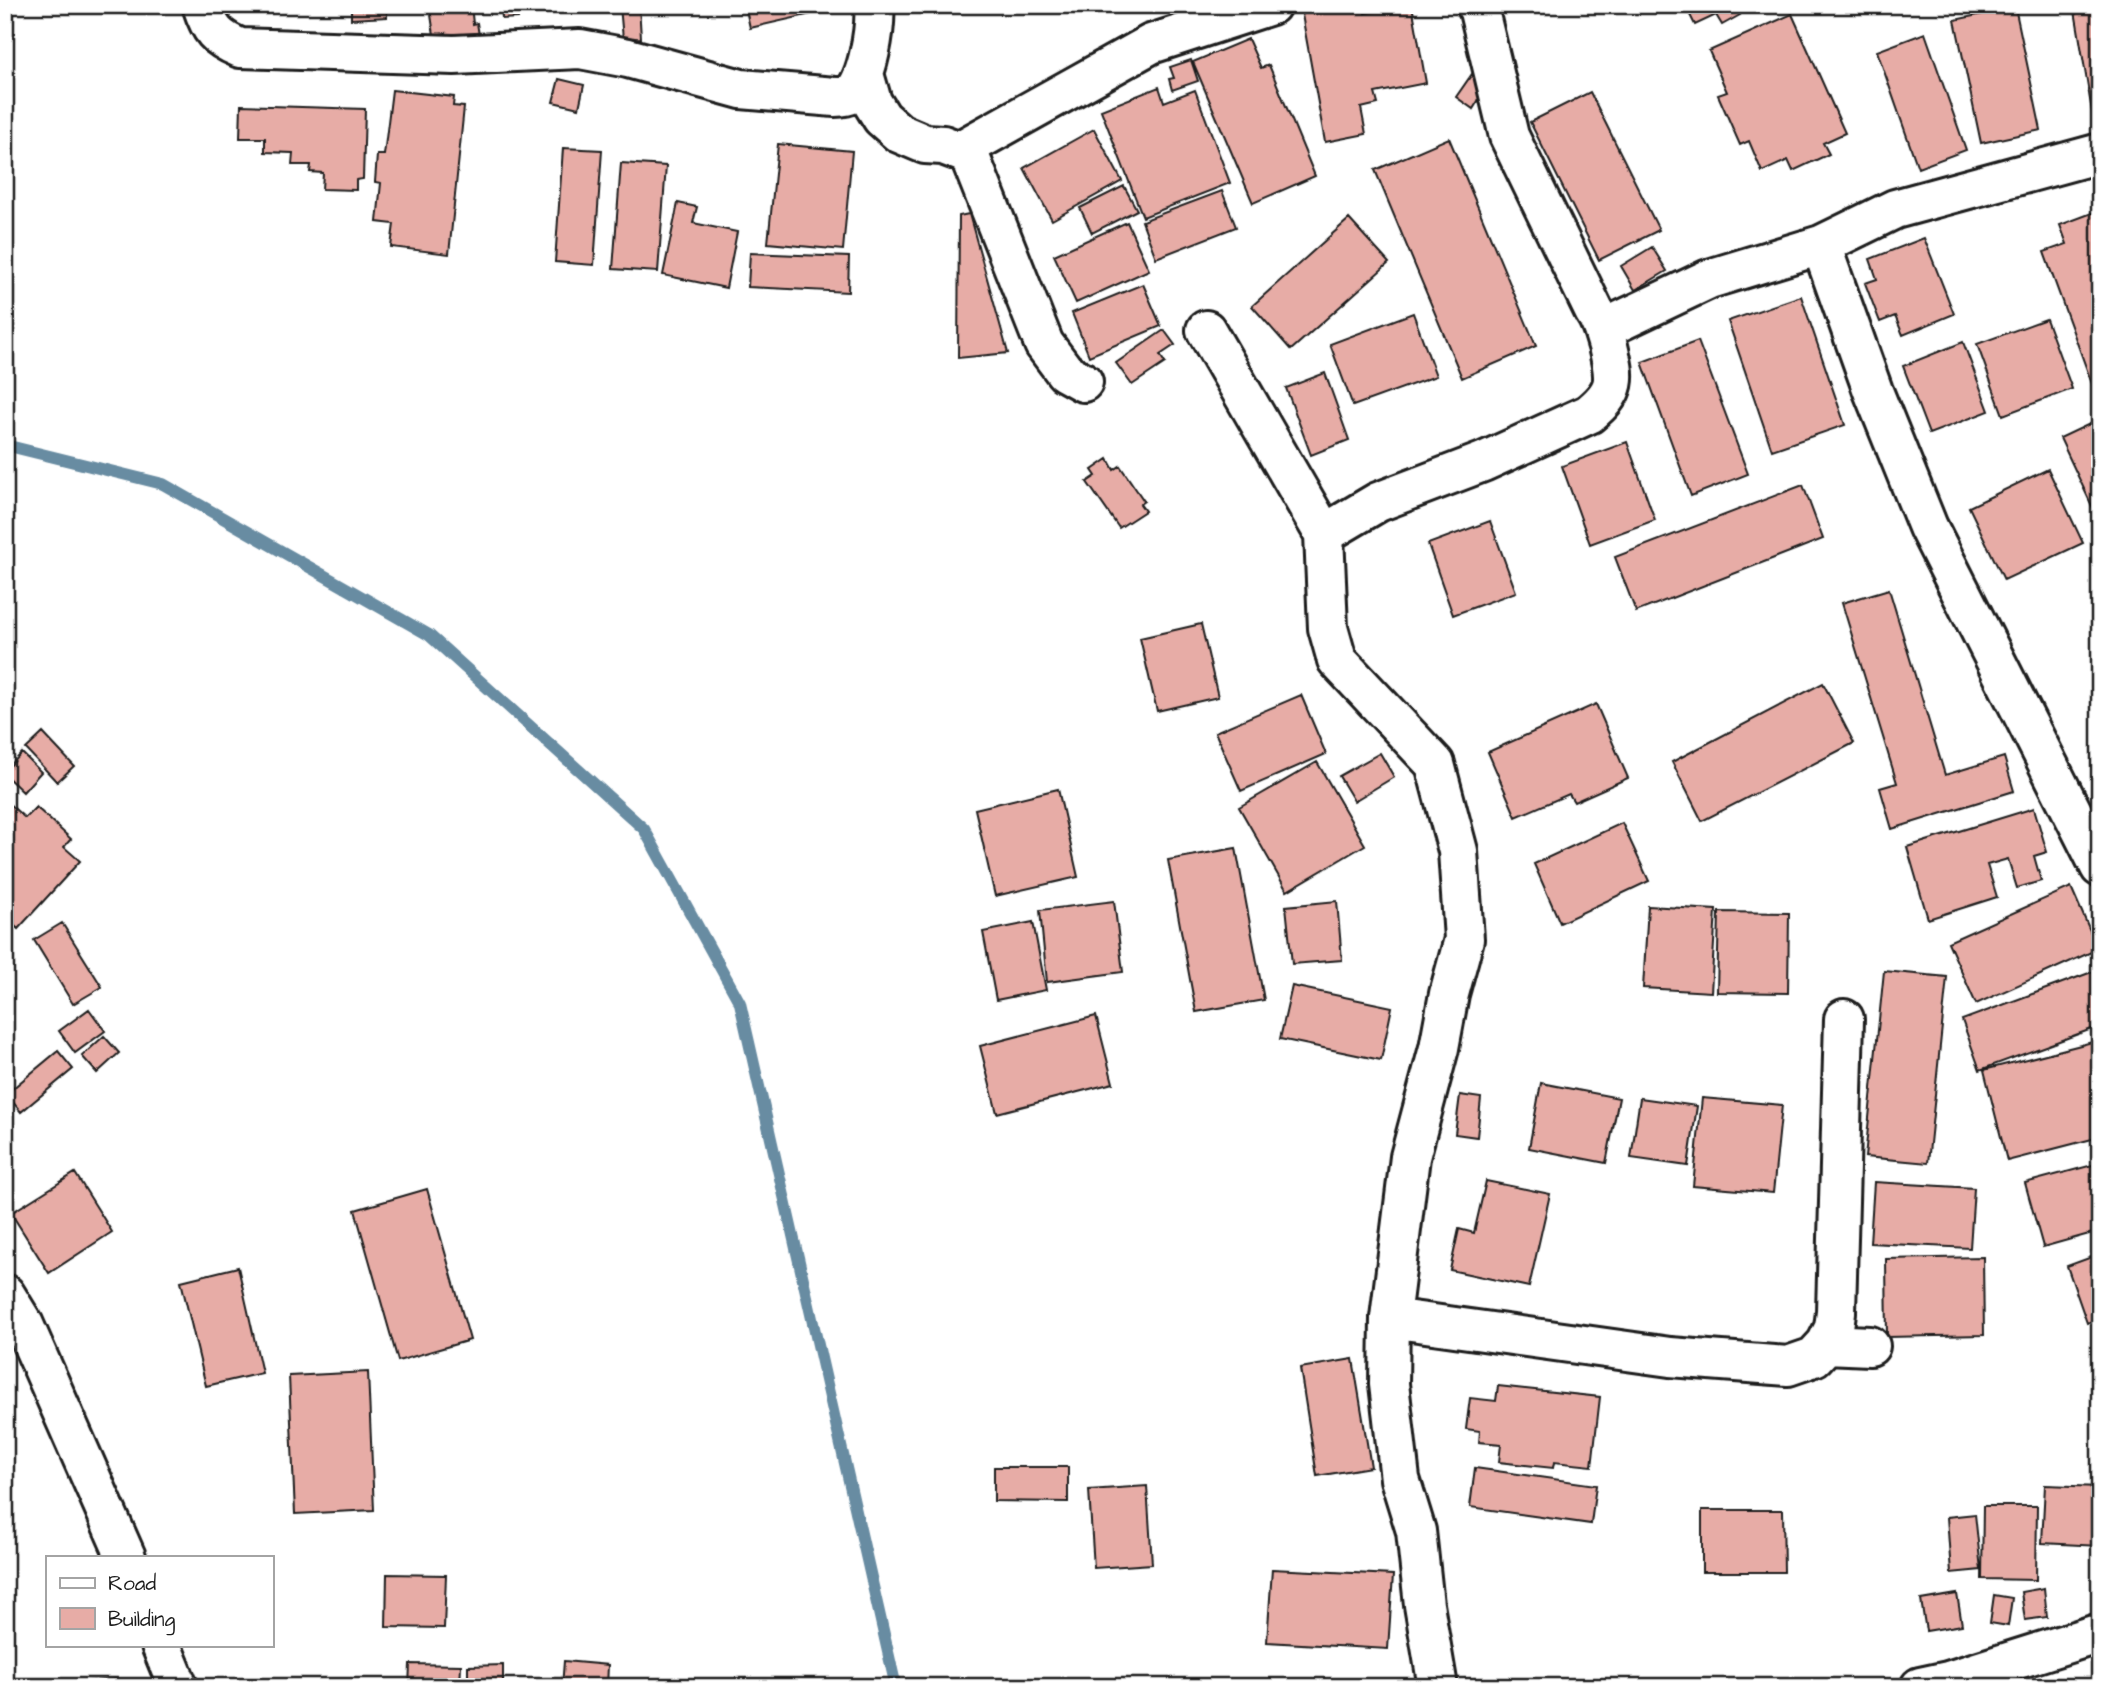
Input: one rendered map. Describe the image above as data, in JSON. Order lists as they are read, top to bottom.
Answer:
{
  "legend": ["Road", "Building"]
}
